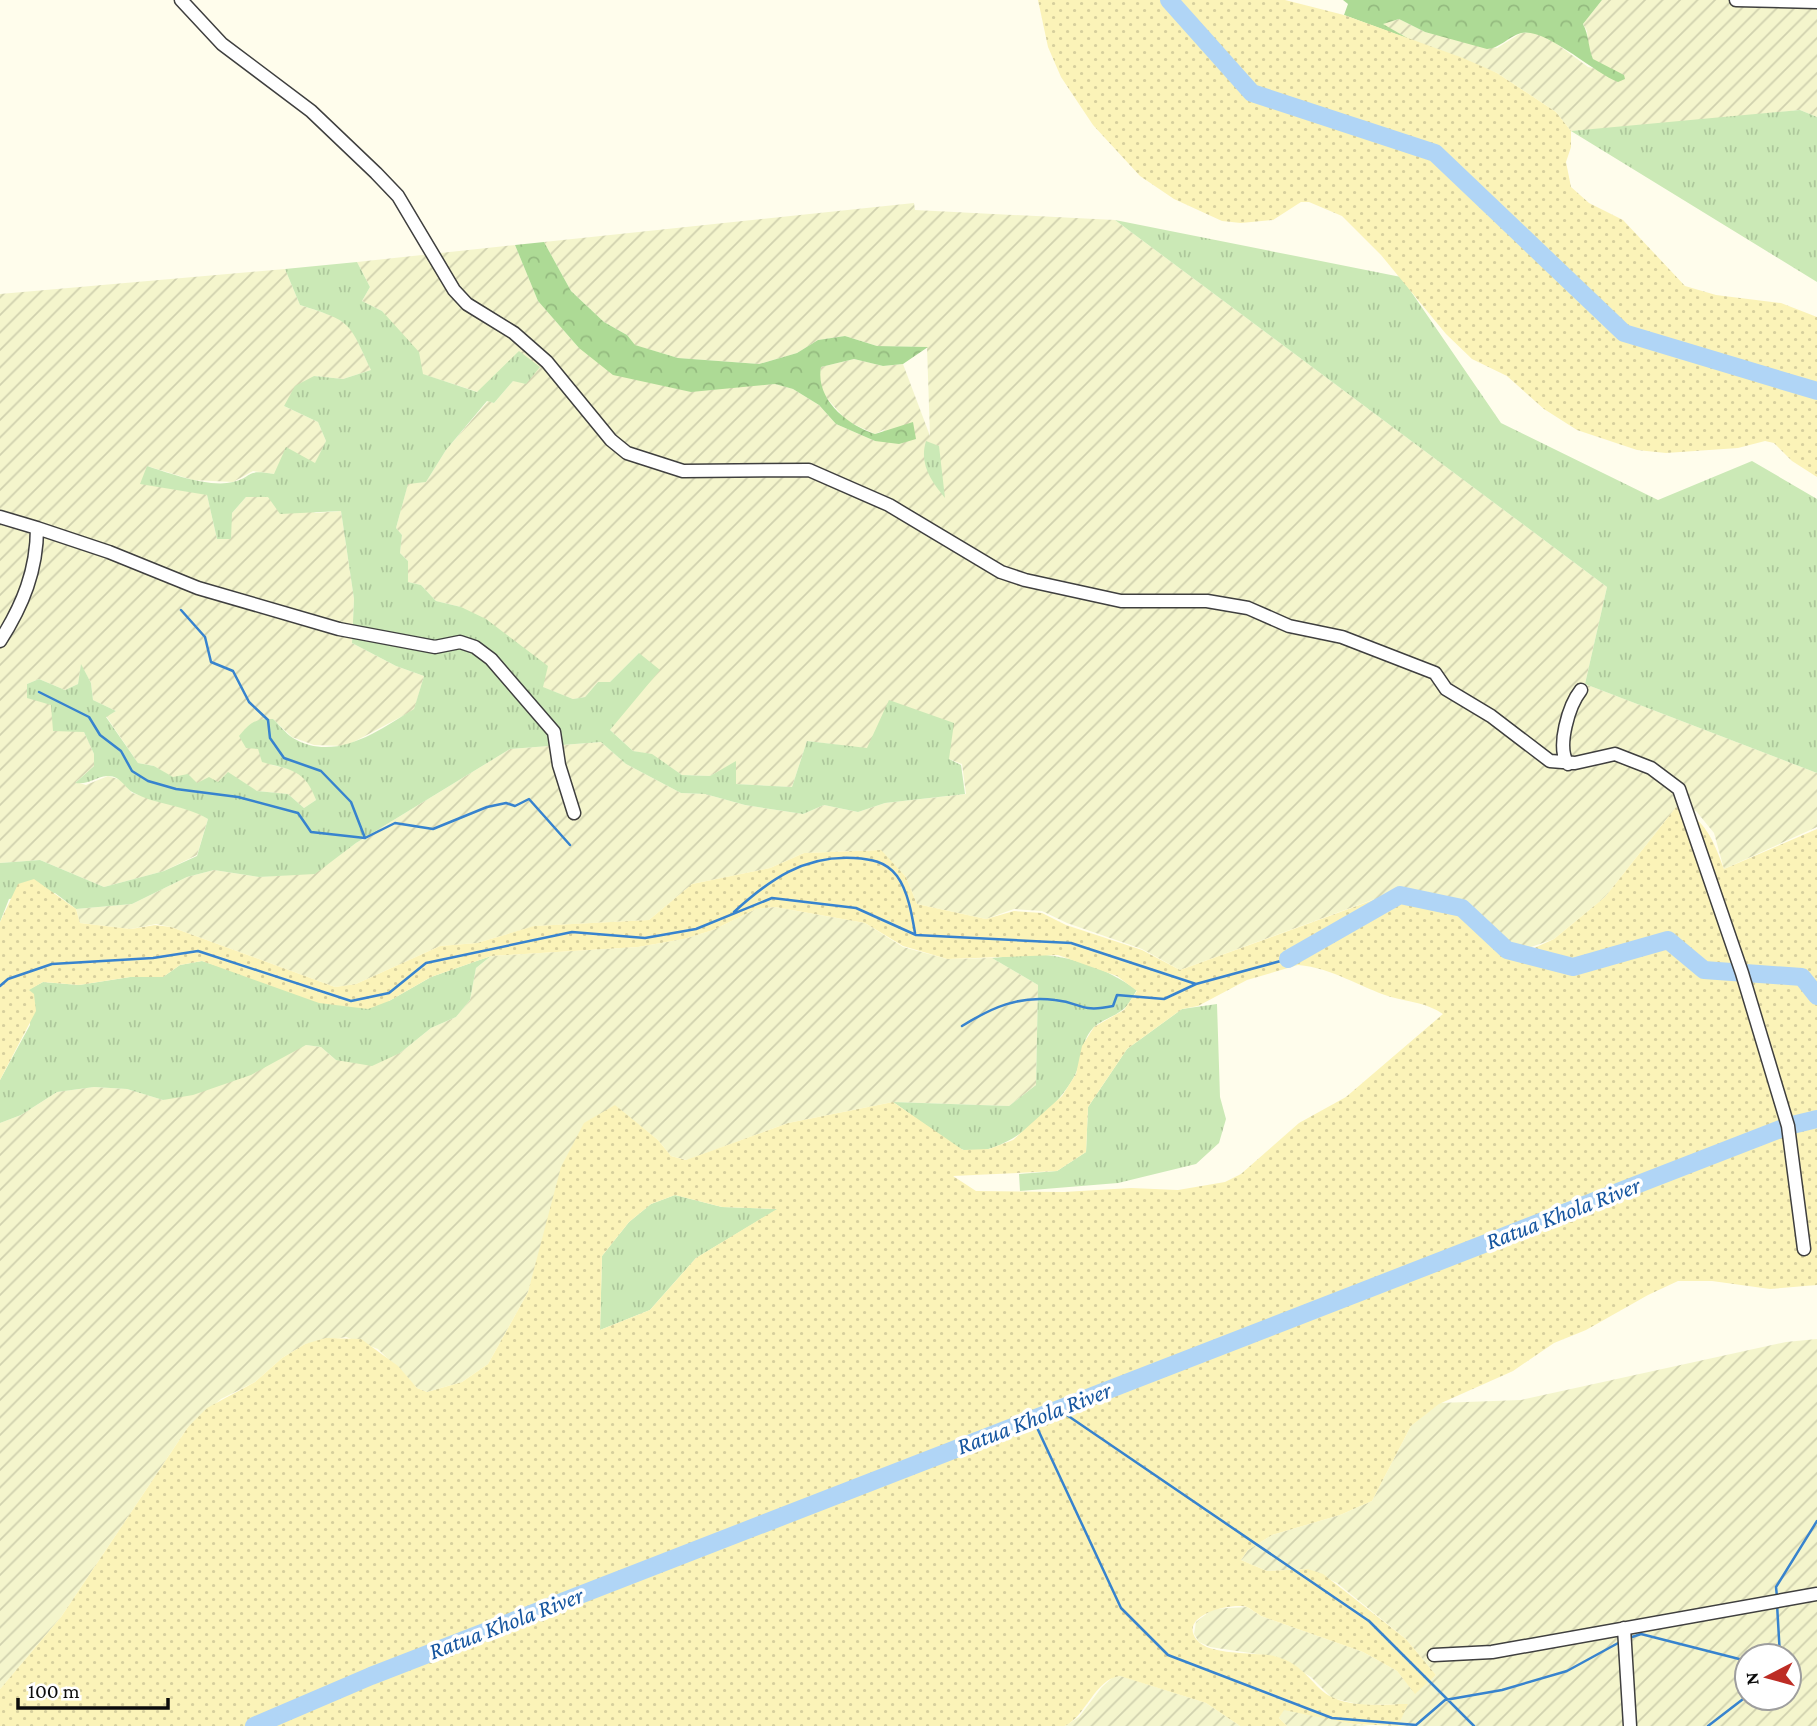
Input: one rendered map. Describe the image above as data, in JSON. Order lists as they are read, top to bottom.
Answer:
{
  "water": ["Ratua Khola River"],
  "scale_bar": "100 m",
  "north": "left"
}
